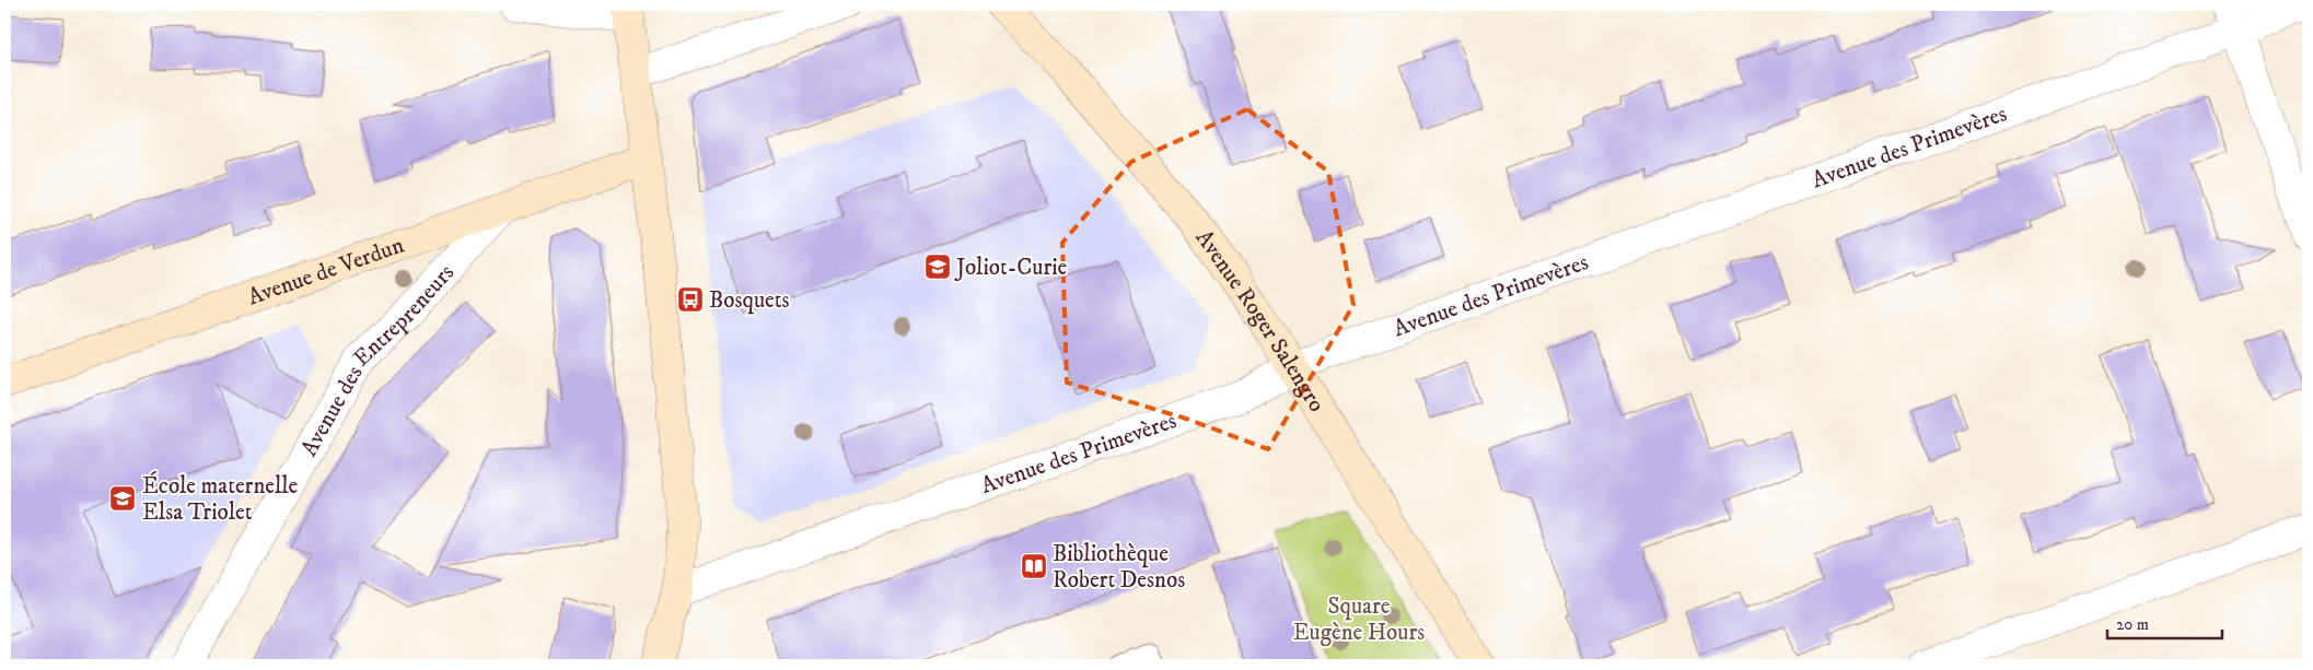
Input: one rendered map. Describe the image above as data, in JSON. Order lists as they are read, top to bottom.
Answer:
{
  "streets": {
    "street": [
      "Avenue des Primevères",
      "Avenue de Verdun",
      "Avenue Roger Salengro",
      "Avenue des Entrepreneurs"
    ]
  },
  "crossings": [
    ["Avenue des Primevères", "Avenue Roger Salengro"],
    ["Avenue de Verdun", "Avenue des Entrepreneurs"]
  ],
  "parks": ["Square Eugène Hours"],
  "places": {
    "school or university": ["Joliot-Curie", "École maternelle Elsa Triolet"],
    "bus stop": ["Bosquets"],
    "library": ["Bibliothèque Robert Desnos"]
  },
  "scale_bar": "20 m"
}
